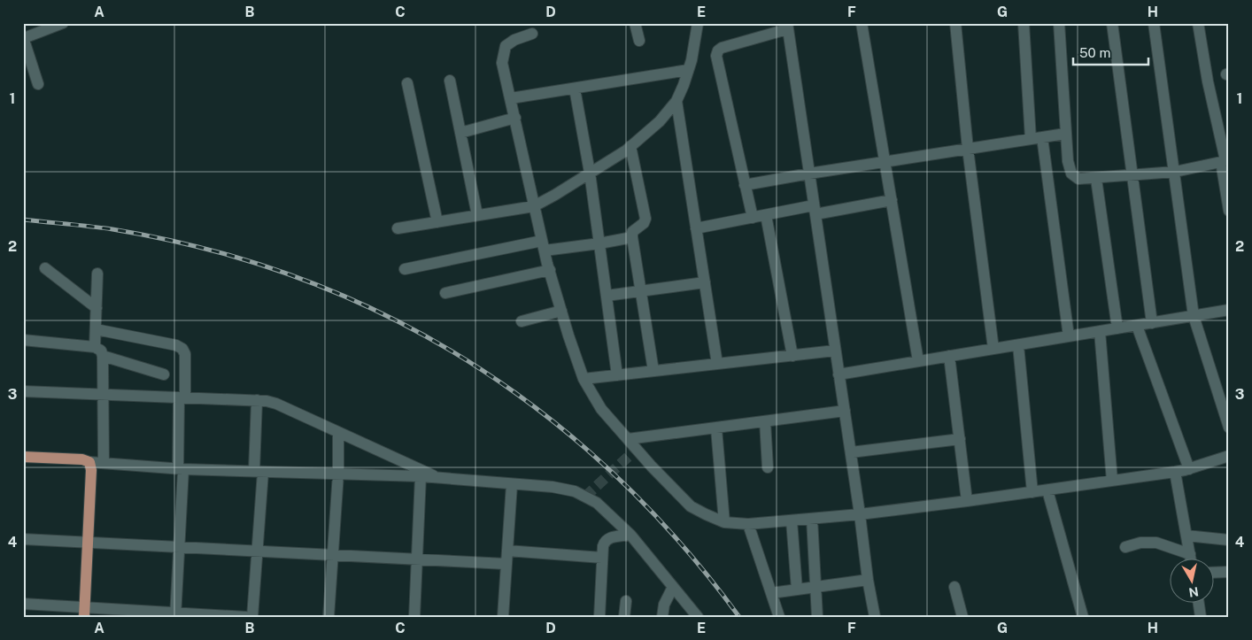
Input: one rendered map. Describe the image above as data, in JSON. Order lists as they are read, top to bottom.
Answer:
{
  "scale_bar": "50 m",
  "north": "bottom",
  "grid": {
    "columns": [
      "A",
      "B",
      "C",
      "D",
      "E",
      "F",
      "G",
      "H"
    ],
    "rows": [
      "1",
      "2",
      "3",
      "4"
    ]
  }
}
